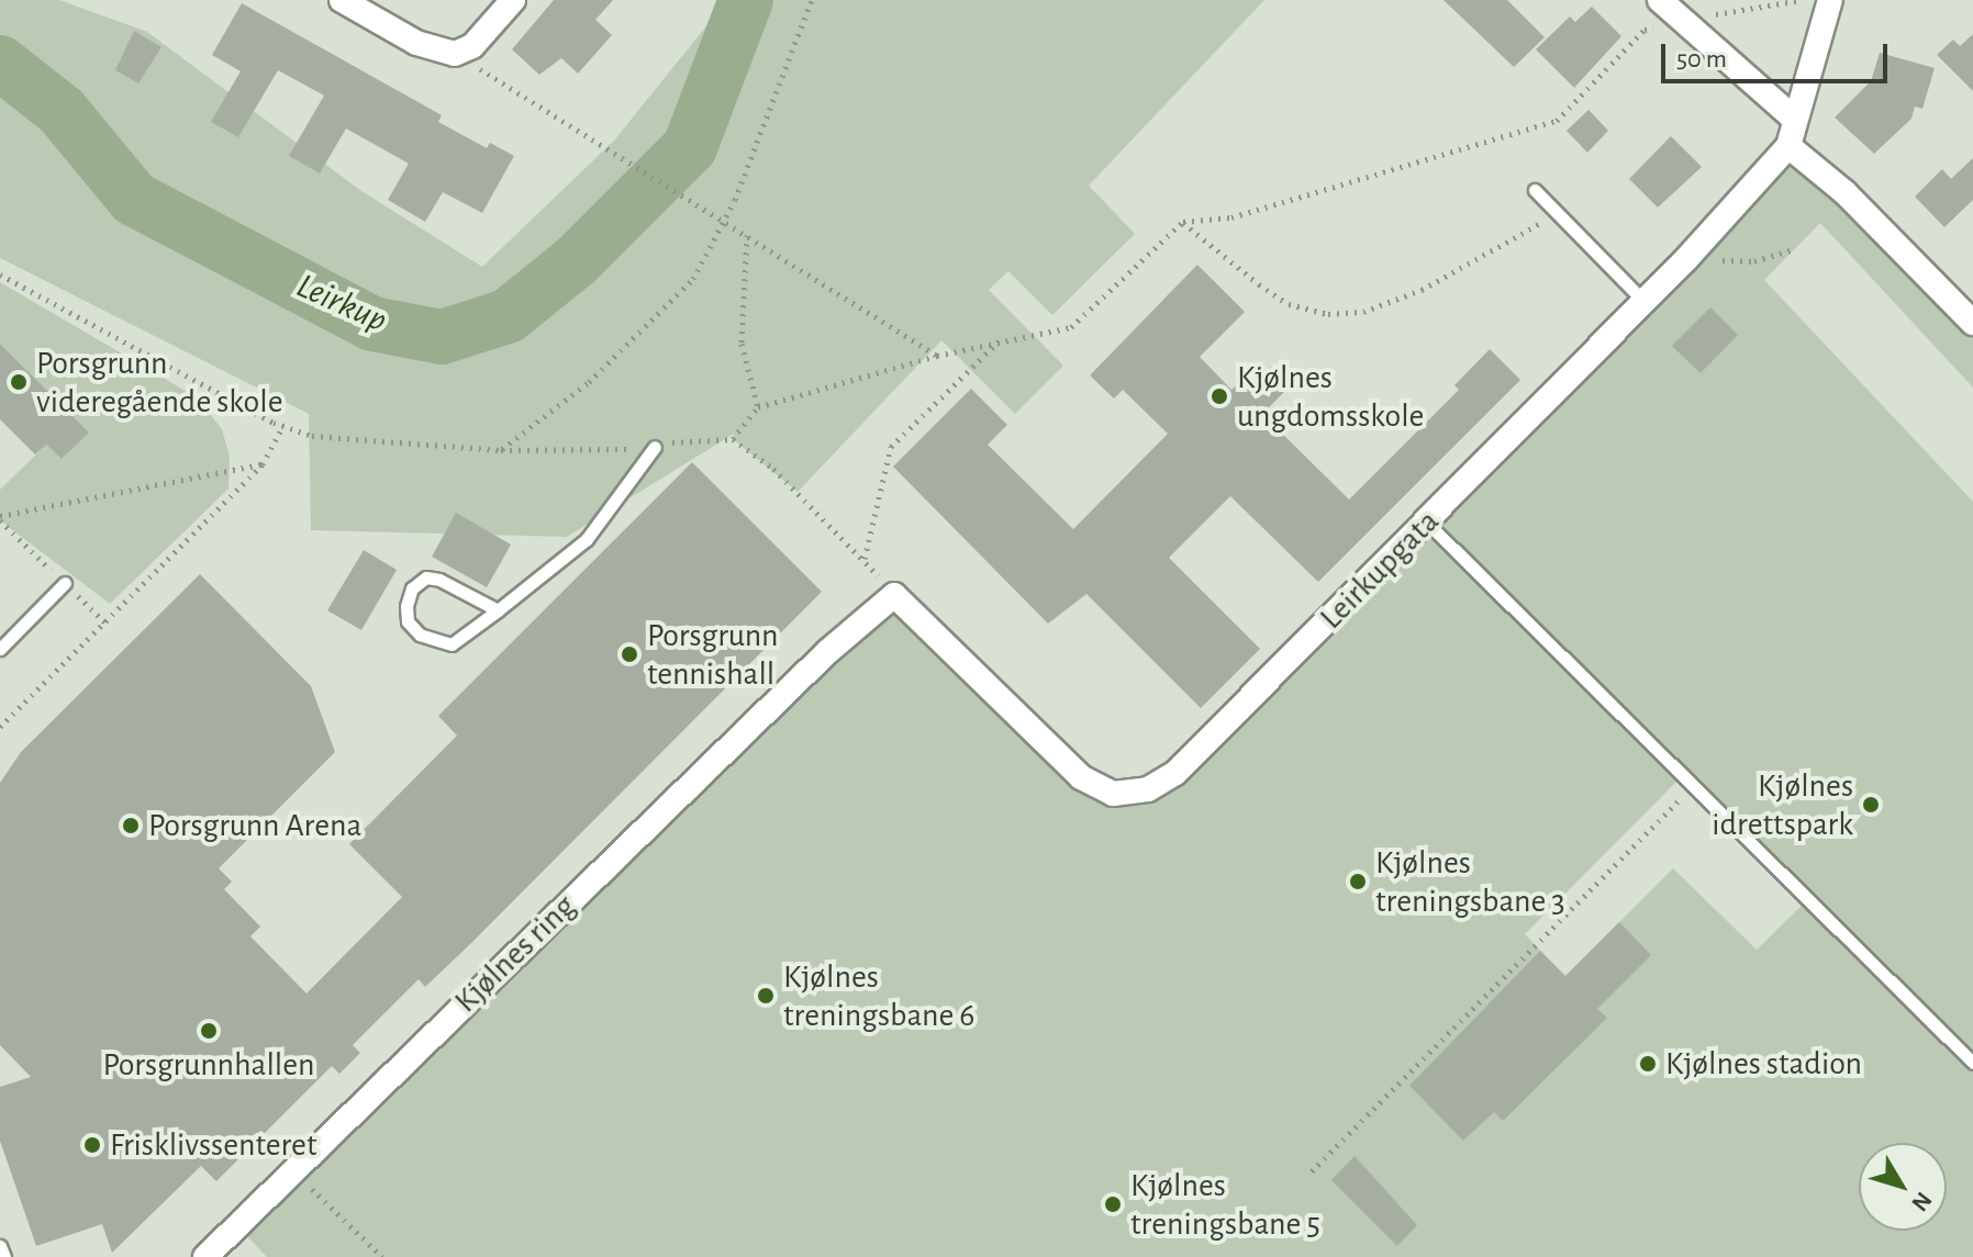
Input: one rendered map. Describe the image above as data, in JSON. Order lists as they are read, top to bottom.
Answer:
{
  "streets": {
    "street": ["Leirkupgata", "Kjølnes ring"]
  },
  "crossings": [
    ["Leirkupgata", "Kjølnes ring"]
  ],
  "water": ["Leirkup"],
  "places": [
    "Porsgrunn videregående skole",
    "Kjølnes ungdomsskole",
    "Porsgrunn tennishall",
    "Kjølnes idrettspark",
    "Porsgrunn Arena",
    "Kjølnes treningsbane 3",
    "Kjølnes treningsbane 6",
    "Porsgrunnhallen",
    "Kjølnes stadion",
    "Frisklivssenteret",
    "Kjølnes treningsbane 5"
  ],
  "scale_bar": "50 m",
  "north": "bottom right"
}
